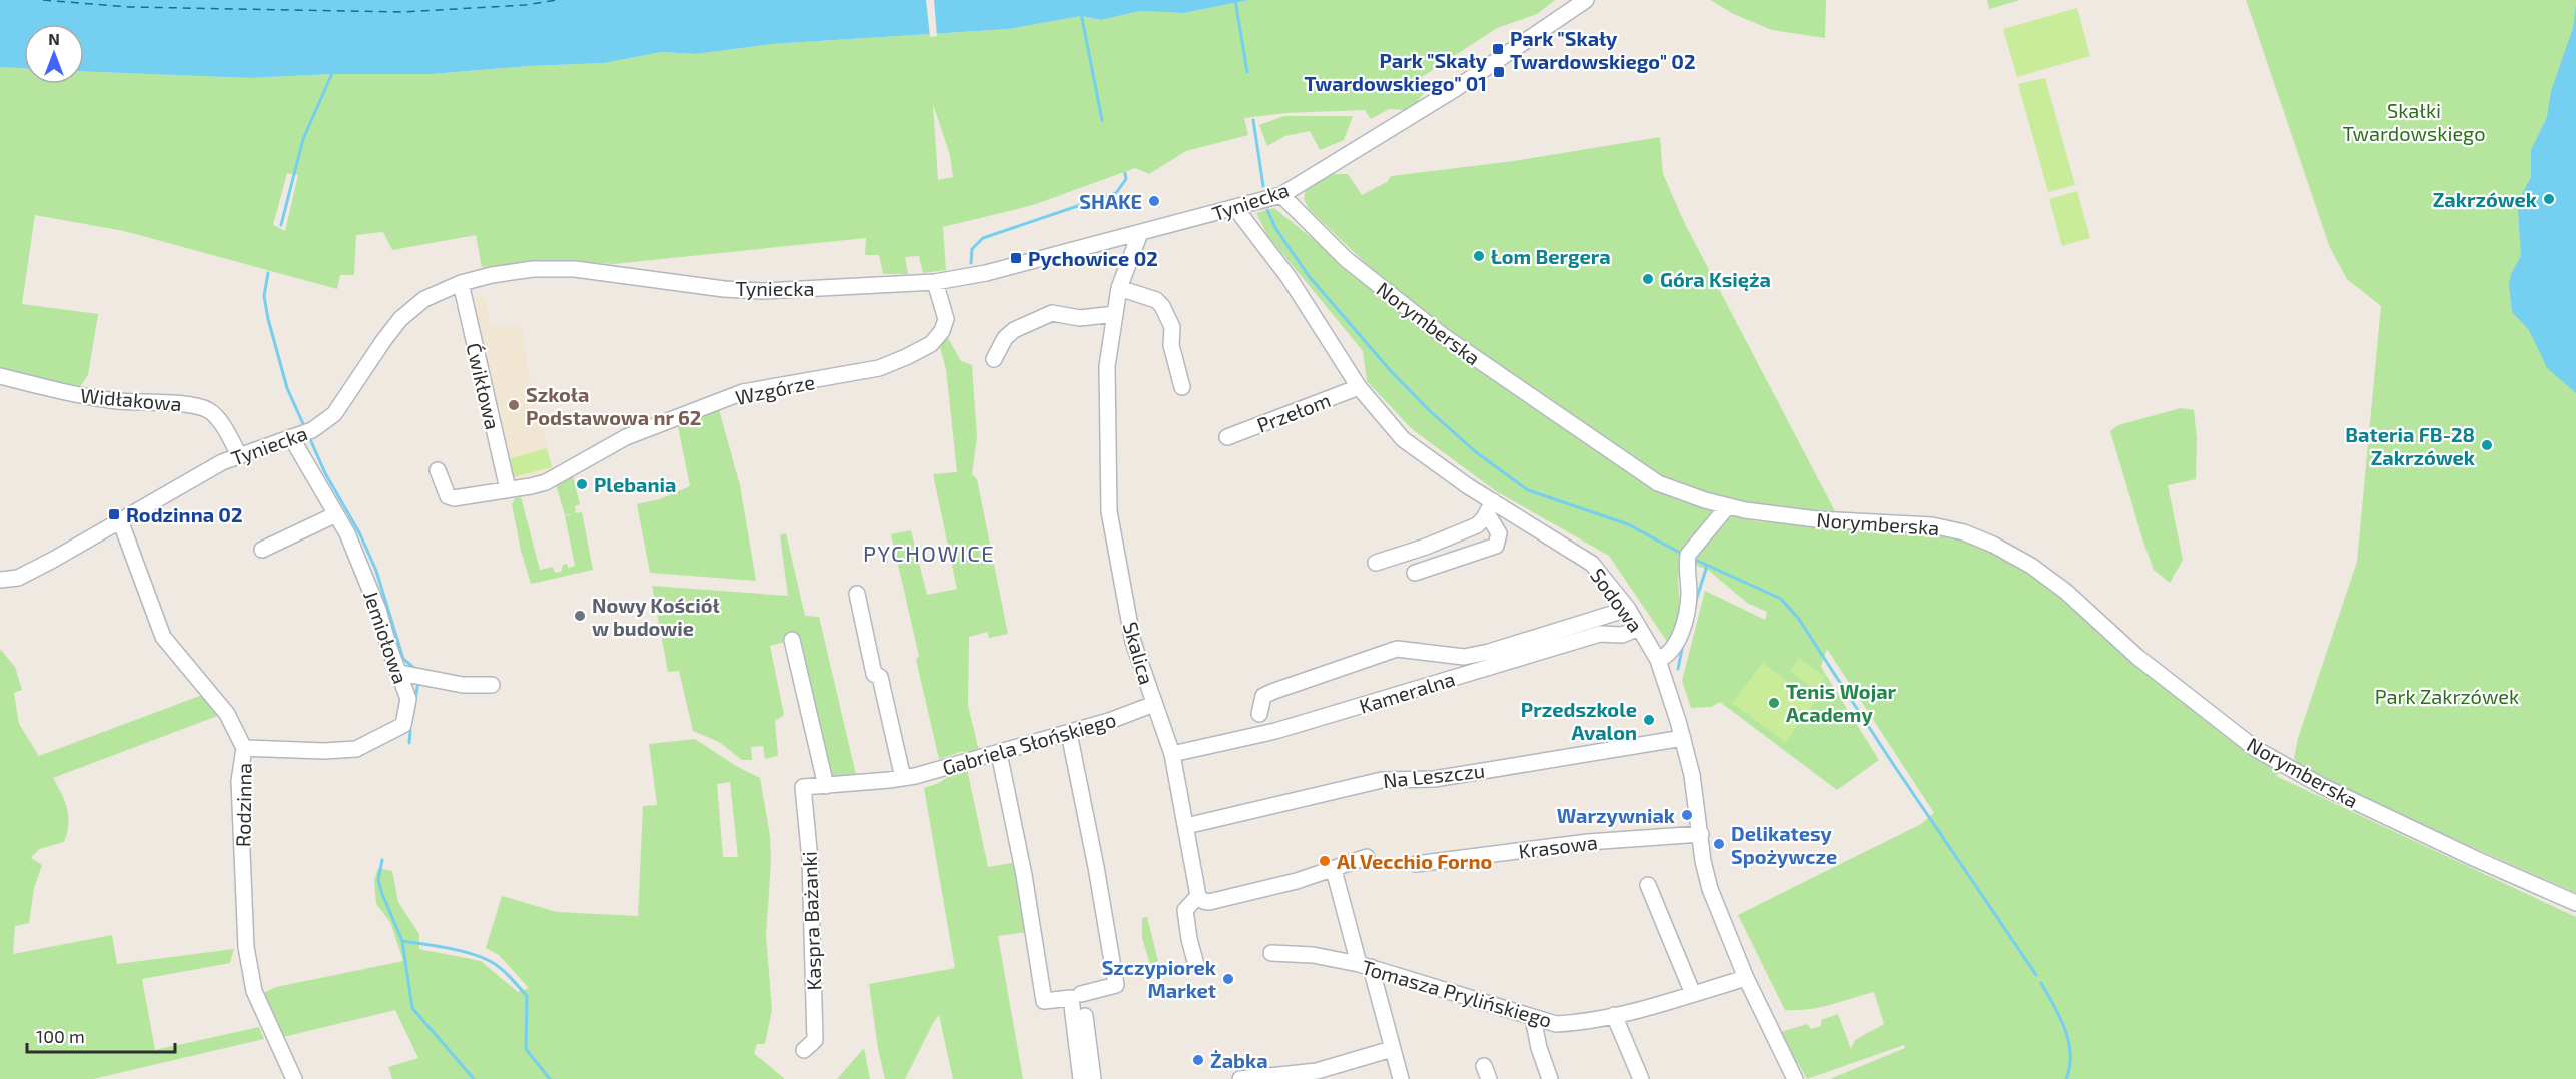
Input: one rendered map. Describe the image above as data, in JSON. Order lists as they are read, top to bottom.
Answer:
{
  "streets": {
    "street": [
      "Tyniecka",
      "Norymberska",
      "Ćwikłowa",
      "Wzgórze",
      "Widłakowa",
      "Przełom",
      "Sodowa",
      "Jemiołowa",
      "Skalica",
      "Kameralna",
      "Gabriela Słońskiego",
      "Na Leszczu",
      "Rodzinna",
      "Krasowa",
      "Kaspra Bażanki",
      "Tomasza Prylińskiego"
    ]
  },
  "crossings": [
    ["Tyniecka", "Norymberska"],
    ["Tyniecka", "Ćwikłowa"],
    ["Tyniecka", "Wzgórze"],
    ["Tyniecka", "Widłakowa"],
    ["Tyniecka", "Sodowa"],
    ["Tyniecka", "Jemiołowa"],
    ["Tyniecka", "Skalica"],
    ["Tyniecka", "Rodzinna"],
    ["Ćwikłowa", "Wzgórze"],
    ["Przełom", "Sodowa"],
    ["Sodowa", "Kameralna"],
    ["Sodowa", "Na Leszczu"],
    ["Sodowa", "Krasowa"],
    ["Sodowa", "Tomasza Prylińskiego"],
    ["Jemiołowa", "Rodzinna"],
    ["Skalica", "Kameralna"],
    ["Skalica", "Gabriela Słońskiego"],
    ["Skalica", "Na Leszczu"],
    ["Gabriela Słońskiego", "Kaspra Bażanki"]
  ],
  "districts": ["PYCHOWICE"],
  "parks": ["Skałki Twardowskiego", "Park Zakrzówek"],
  "places": {
    "transit": [
      "Park \"Skały Twardowskiego\" 02",
      "Park \"Skały Twardowskiego\" 01",
      "Pychowice 02",
      "Rodzinna 02"
    ],
    "other": [
      "Zakrzówek",
      "SHAKE",
      "Łom Bergera",
      "Góra Księża",
      "Szkoła Podstawowa nr 62",
      "Bateria FB-28 Zakrzówek",
      "Plebania",
      "Nowy Kościół w budowie",
      "Tenis Wojar Academy",
      "Przedszkole Avalon",
      "Warzywniak",
      "Delikatesy Spożywcze",
      "Al Vecchio Forno",
      "Szczypiorek Market",
      "Żabka"
    ]
  },
  "scale_bar": "100 m",
  "north": "top"
}
